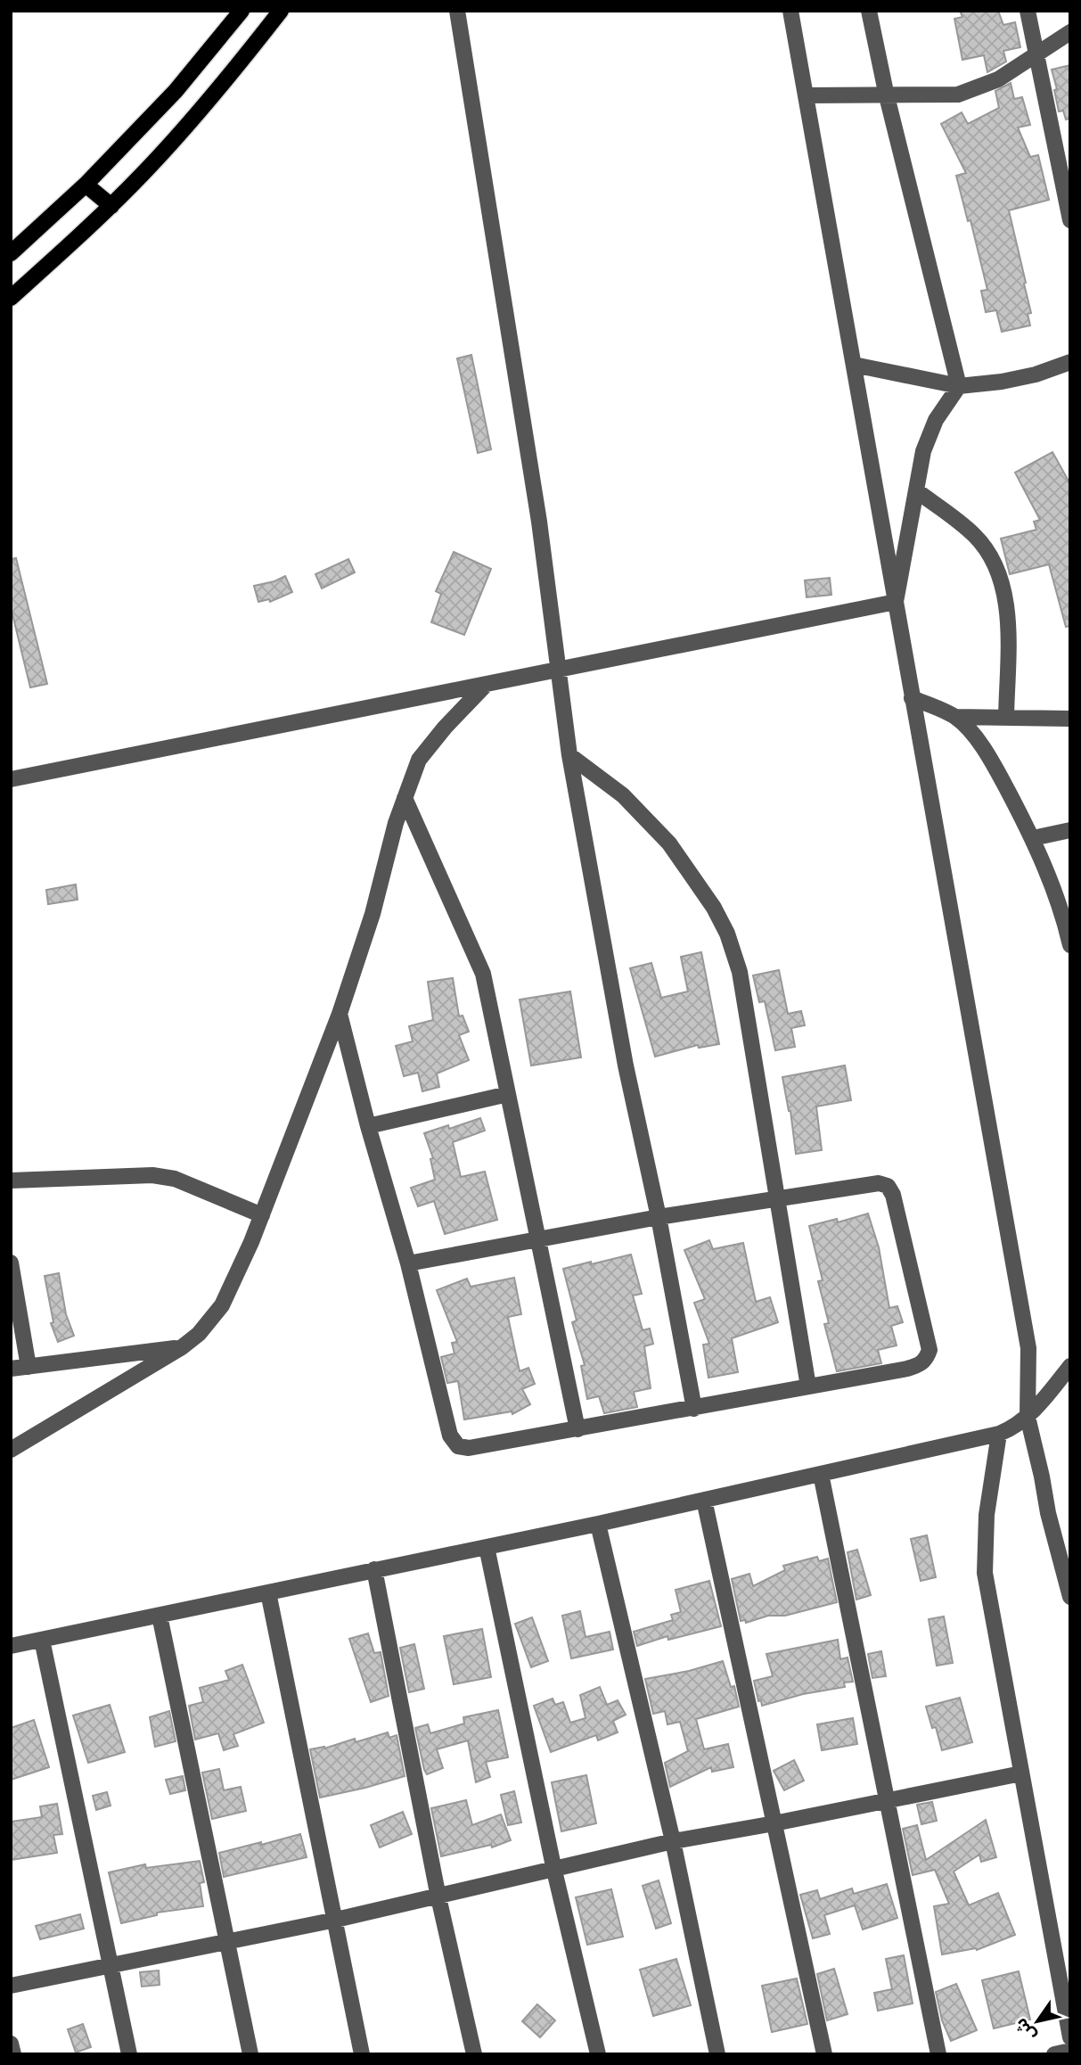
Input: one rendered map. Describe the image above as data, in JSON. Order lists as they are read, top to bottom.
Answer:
{
  "north": "bottom left"
}
